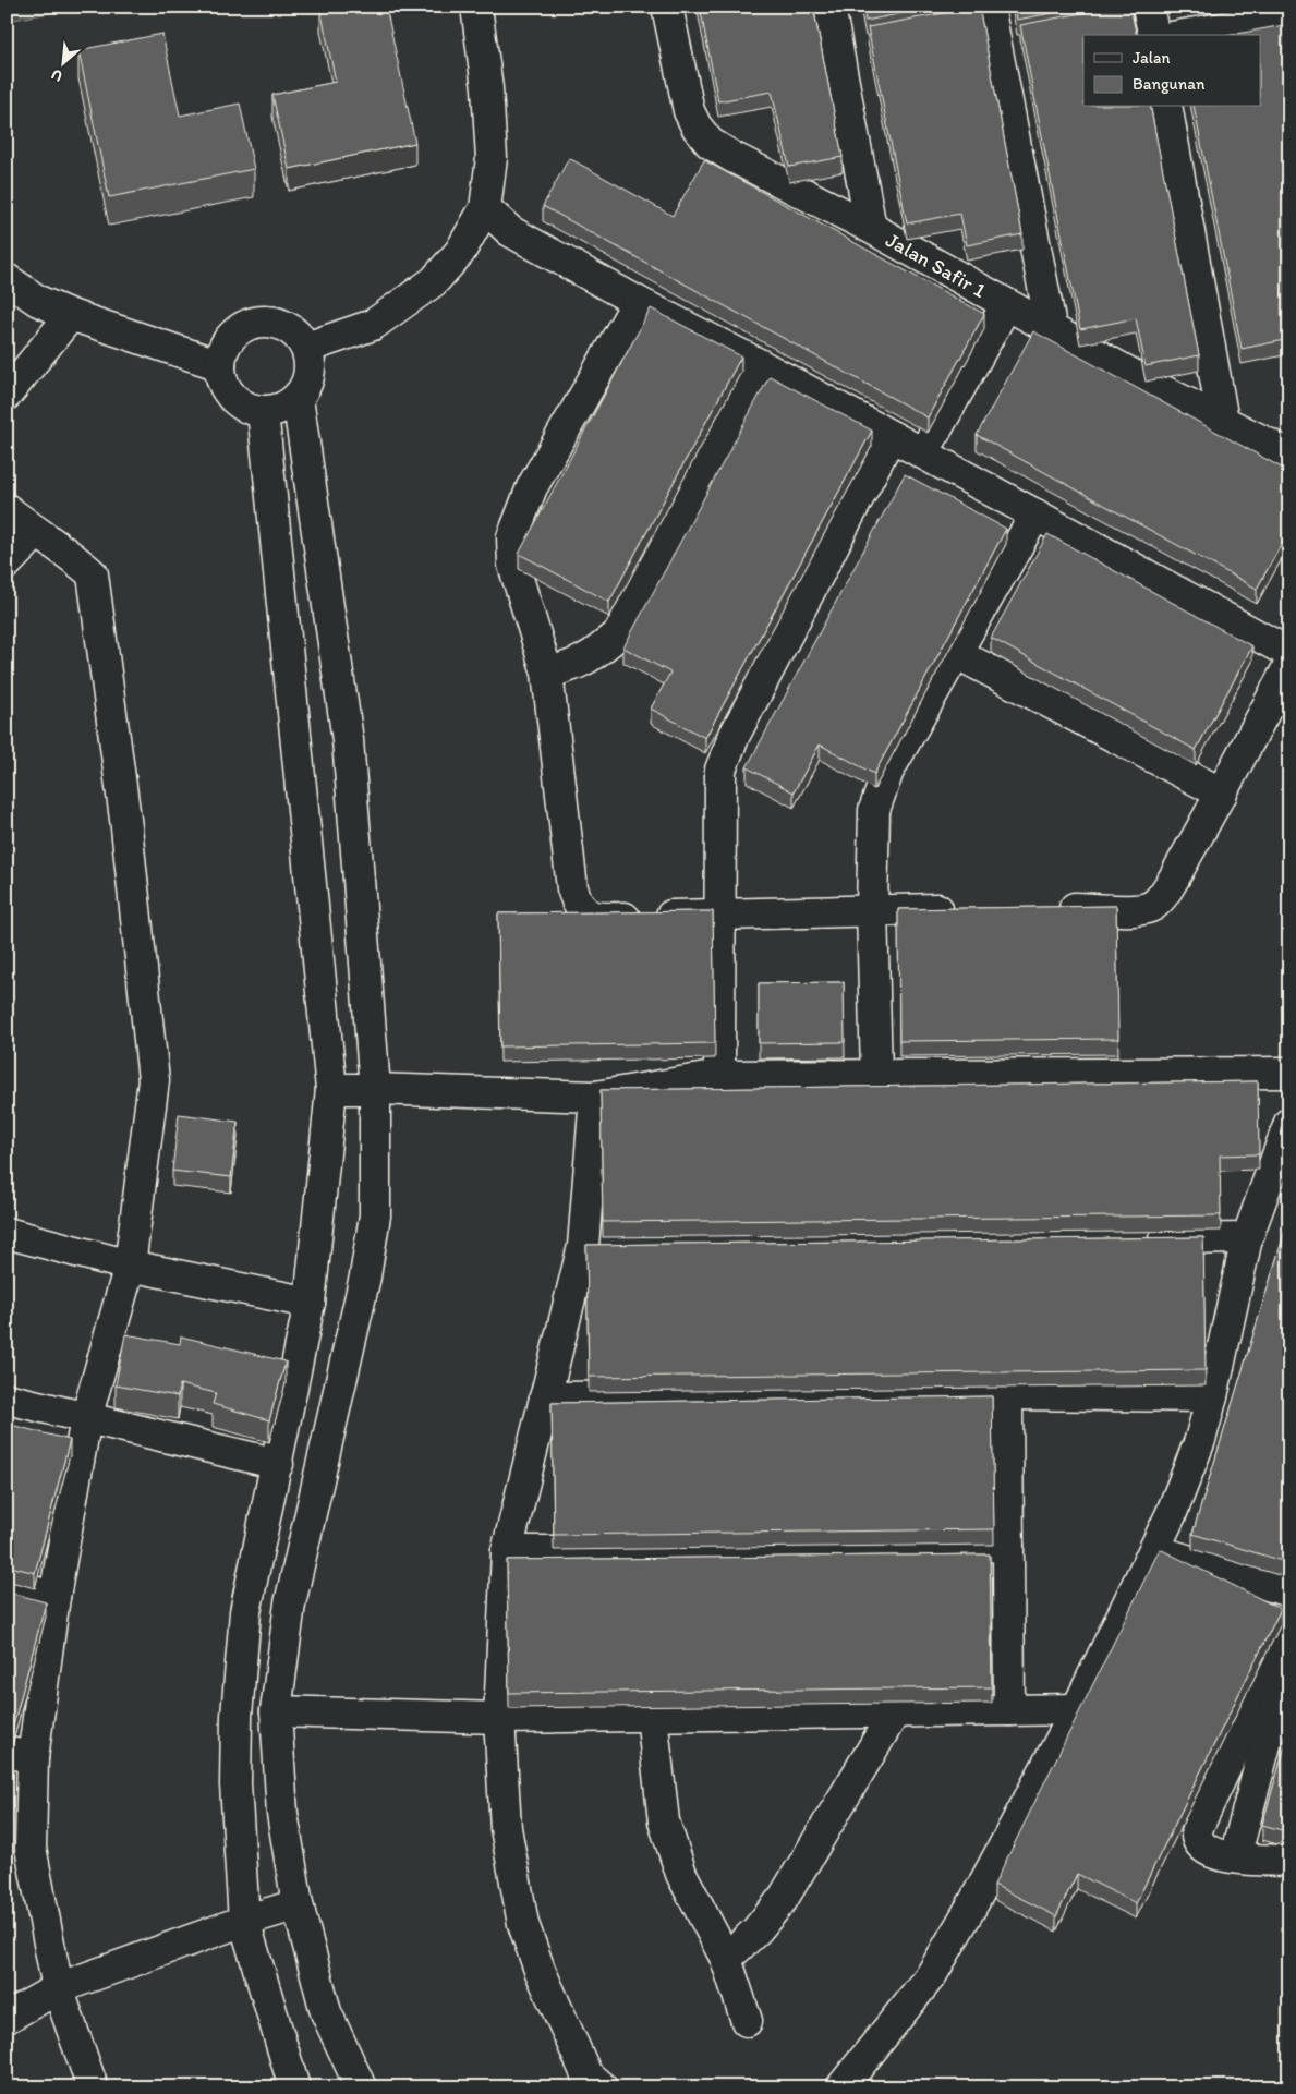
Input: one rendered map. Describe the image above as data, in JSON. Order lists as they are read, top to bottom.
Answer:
{
  "streets": {
    "street": ["Jalan Safir 1"]
  },
  "legend": ["Jalan", "Bangunan"],
  "north": "bottom left"
}
